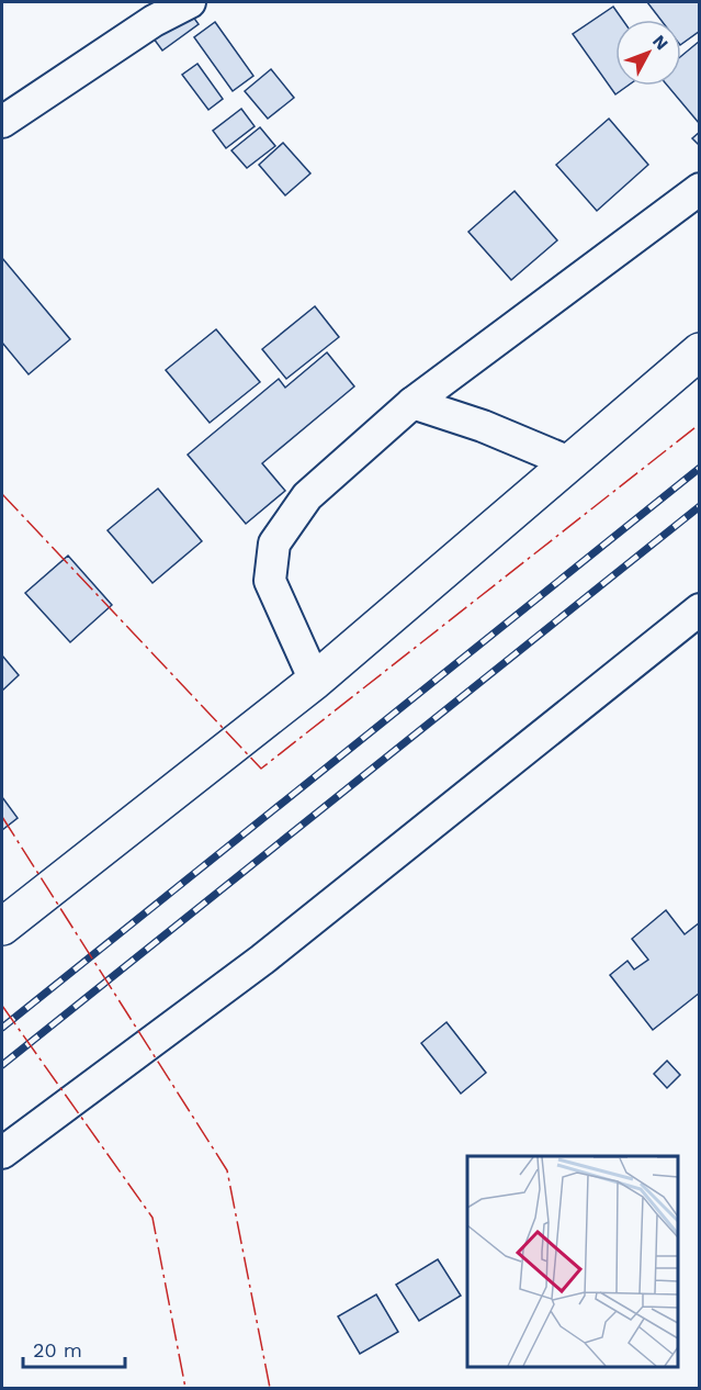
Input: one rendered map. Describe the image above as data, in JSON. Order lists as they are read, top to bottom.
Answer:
{
  "scale_bar": "20 m",
  "north": "top right"
}
